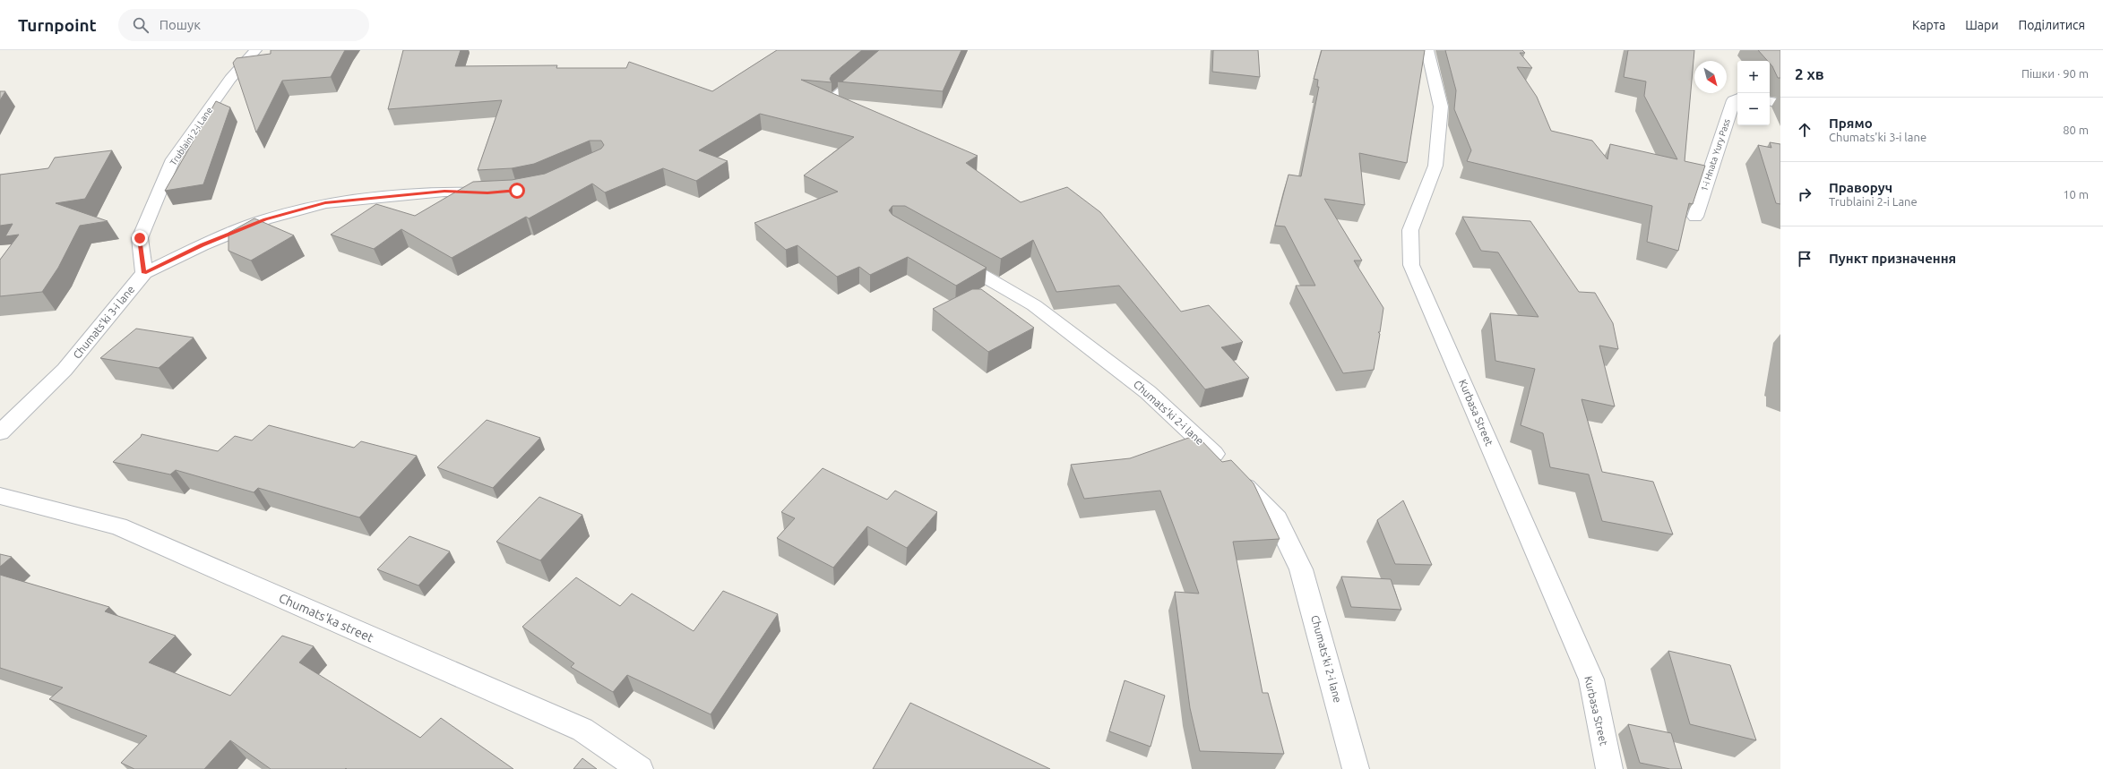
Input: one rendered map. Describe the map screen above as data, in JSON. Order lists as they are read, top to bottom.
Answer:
{
  "streets": {
    "street": [
      "Trublaini 2-i Lane",
      "1-i Hnata Yury Pass",
      "Chumats'ki 3-i lane",
      "Chumats'ki 2-i lane",
      "Kurbasa Street",
      "Chumats'ka street"
    ]
  },
  "crossings": [
    ["Trublaini 2-i Lane", "Chumats'ki 3-i lane"]
  ],
  "north": "bottom right",
  "page": {
    "header": "Turnpoint",
    "search": "Пошук",
    "nav": ["Карта", "Шари", "Поділитися"],
    "heading": ["2 хв", "Пішки · 90 m"],
    "map_buttons": ["+", "−"],
    "list": [
      ["Прямо", "Chumats'ki 3-i lane", "80 m"],
      ["Праворуч", "Trublaini 2-i Lane", "10 m"],
      "Пункт призначення"
    ]
  }
}
